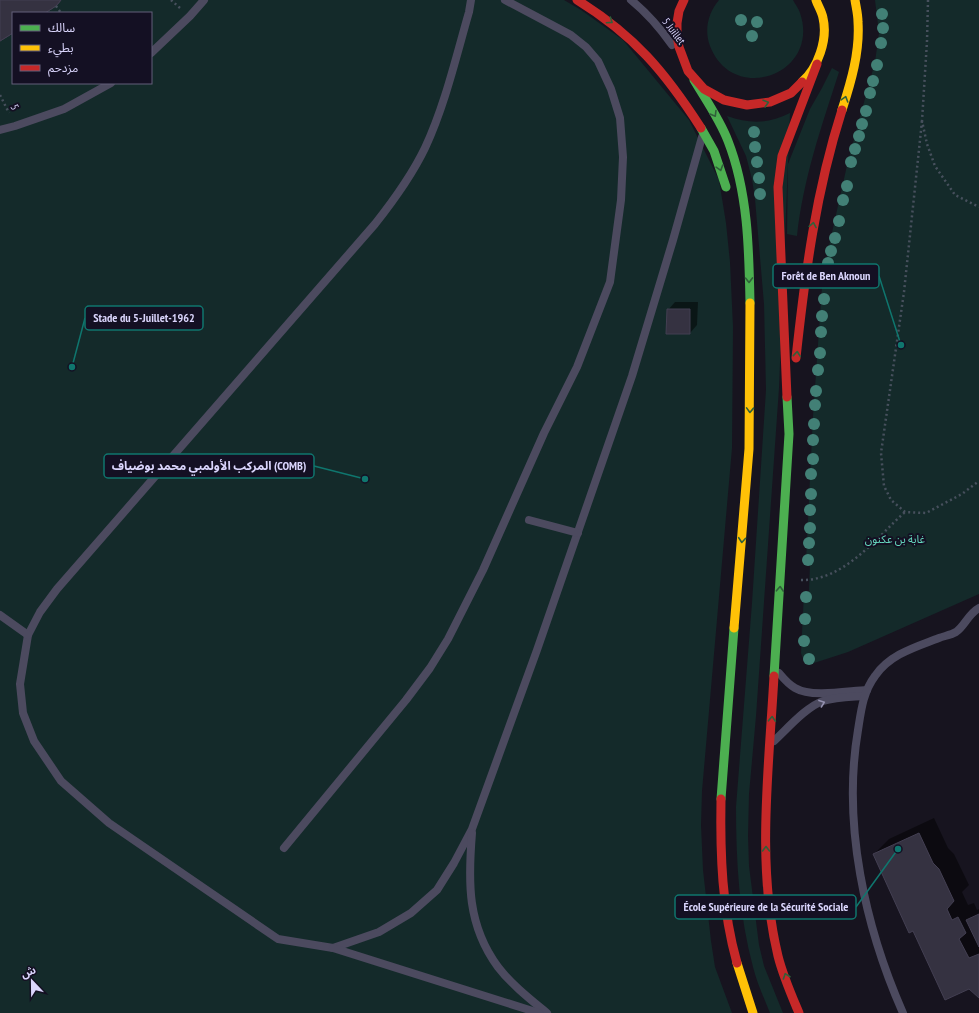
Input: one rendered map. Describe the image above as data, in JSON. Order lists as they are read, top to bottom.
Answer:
{
  "streets": {
    "lane": ["5 Juillet"],
    "path": ["5"]
  },
  "parks": ["غابة بن عكنون"],
  "places": [
    "Forêt de Ben Aknoun",
    "Stade du 5-Juillet-1962",
    "المركب الأولمبي محمد بوضياف (COMB)",
    "École Supérieure de la Sécurité Sociale"
  ],
  "legend": ["سالك", "بطيء", "مزدحم"],
  "north": "top"
}
